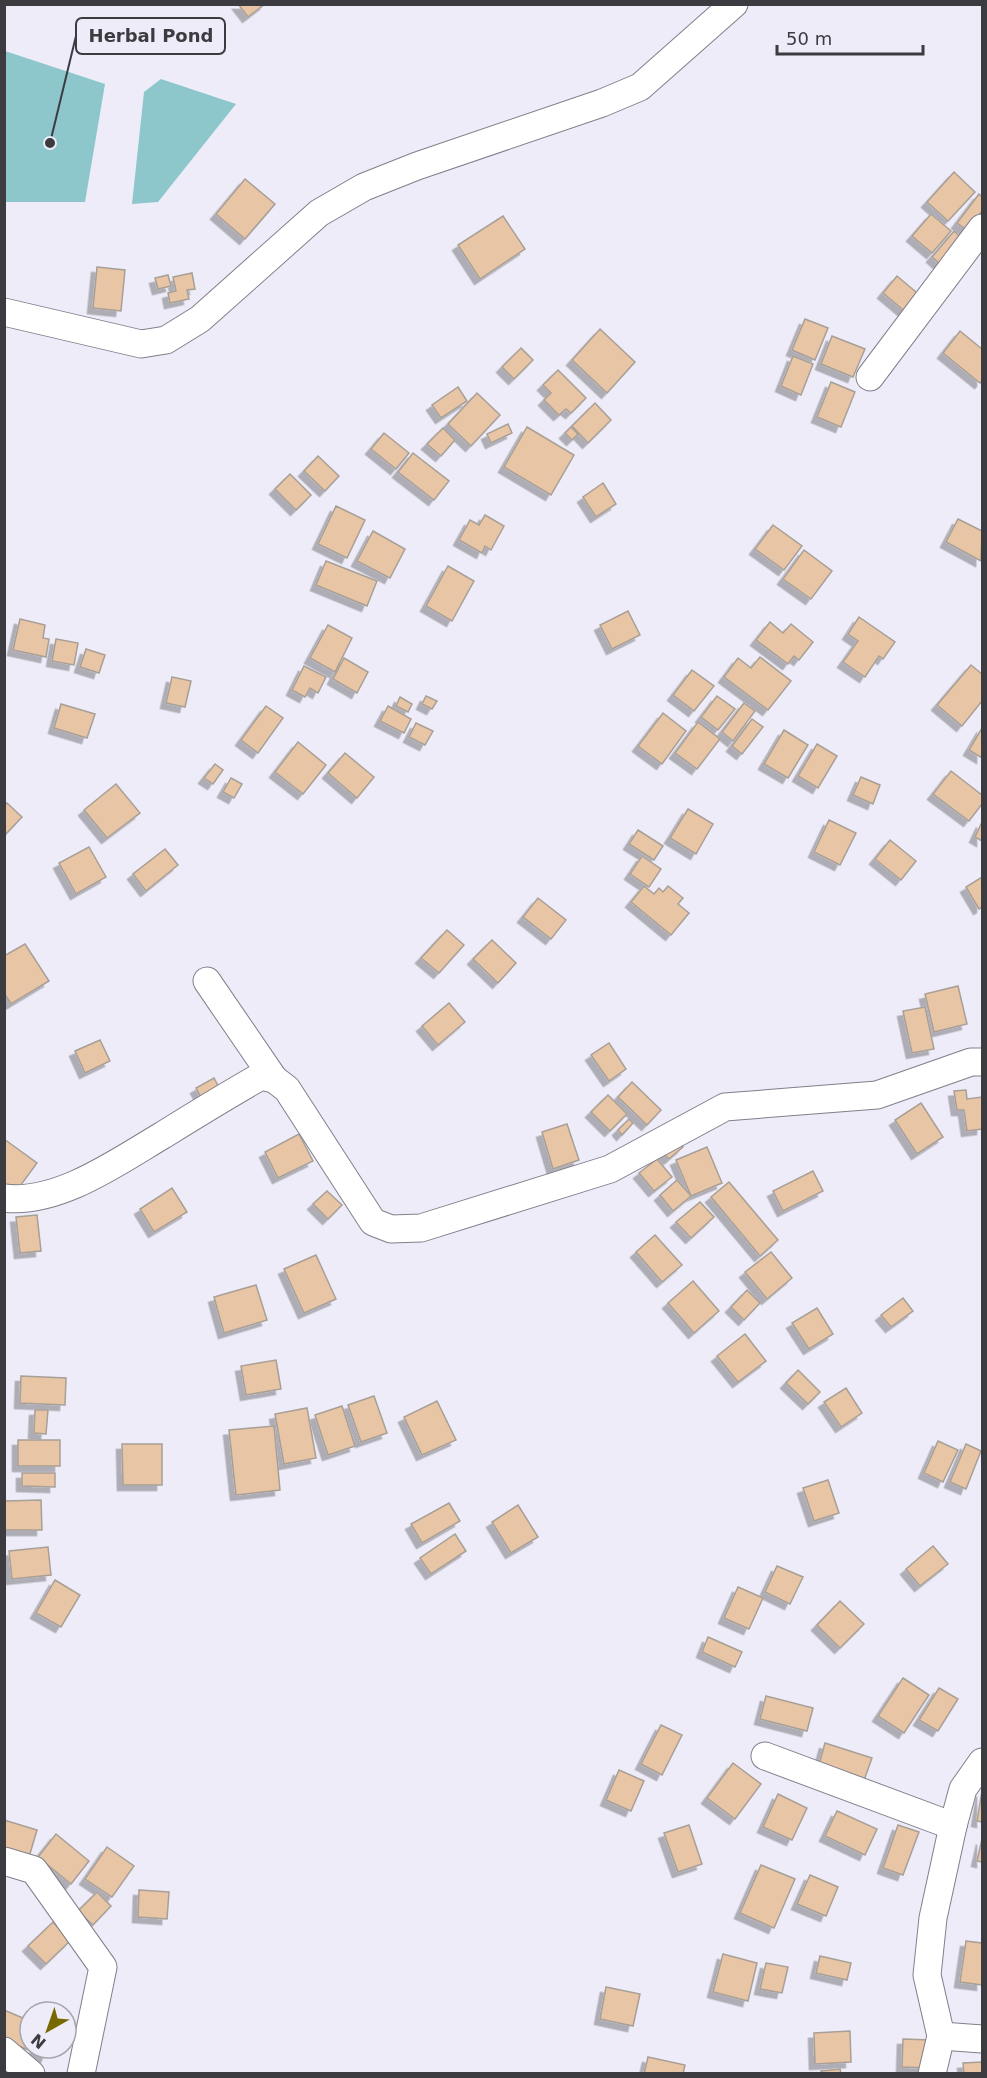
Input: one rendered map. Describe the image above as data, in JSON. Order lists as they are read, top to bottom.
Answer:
{
  "places": ["Herbal Pond"],
  "scale_bar": "50 m",
  "north": "bottom left"
}
